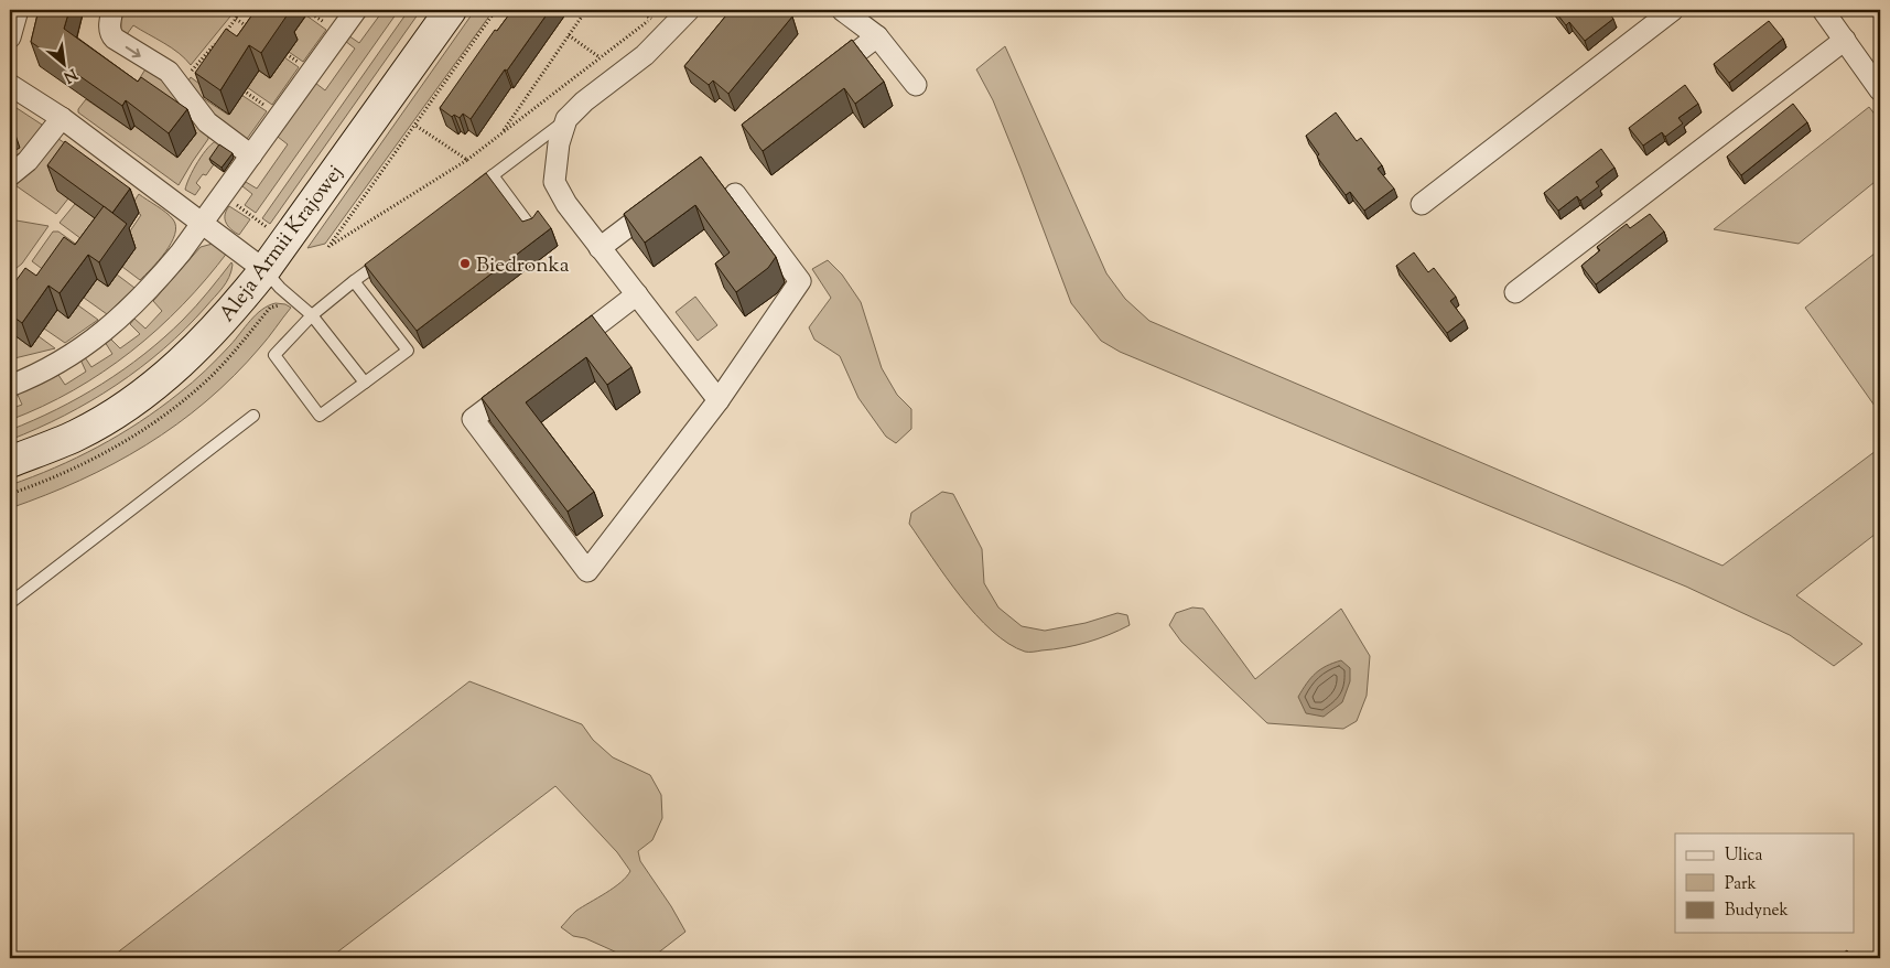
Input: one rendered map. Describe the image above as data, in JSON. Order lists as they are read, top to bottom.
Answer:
{
  "streets": {
    "street": ["Aleja Armii Krajowej"]
  },
  "places": ["Biedronka"],
  "legend": ["Ulica", "Park", "Budynek"],
  "north": "bottom right"
}
